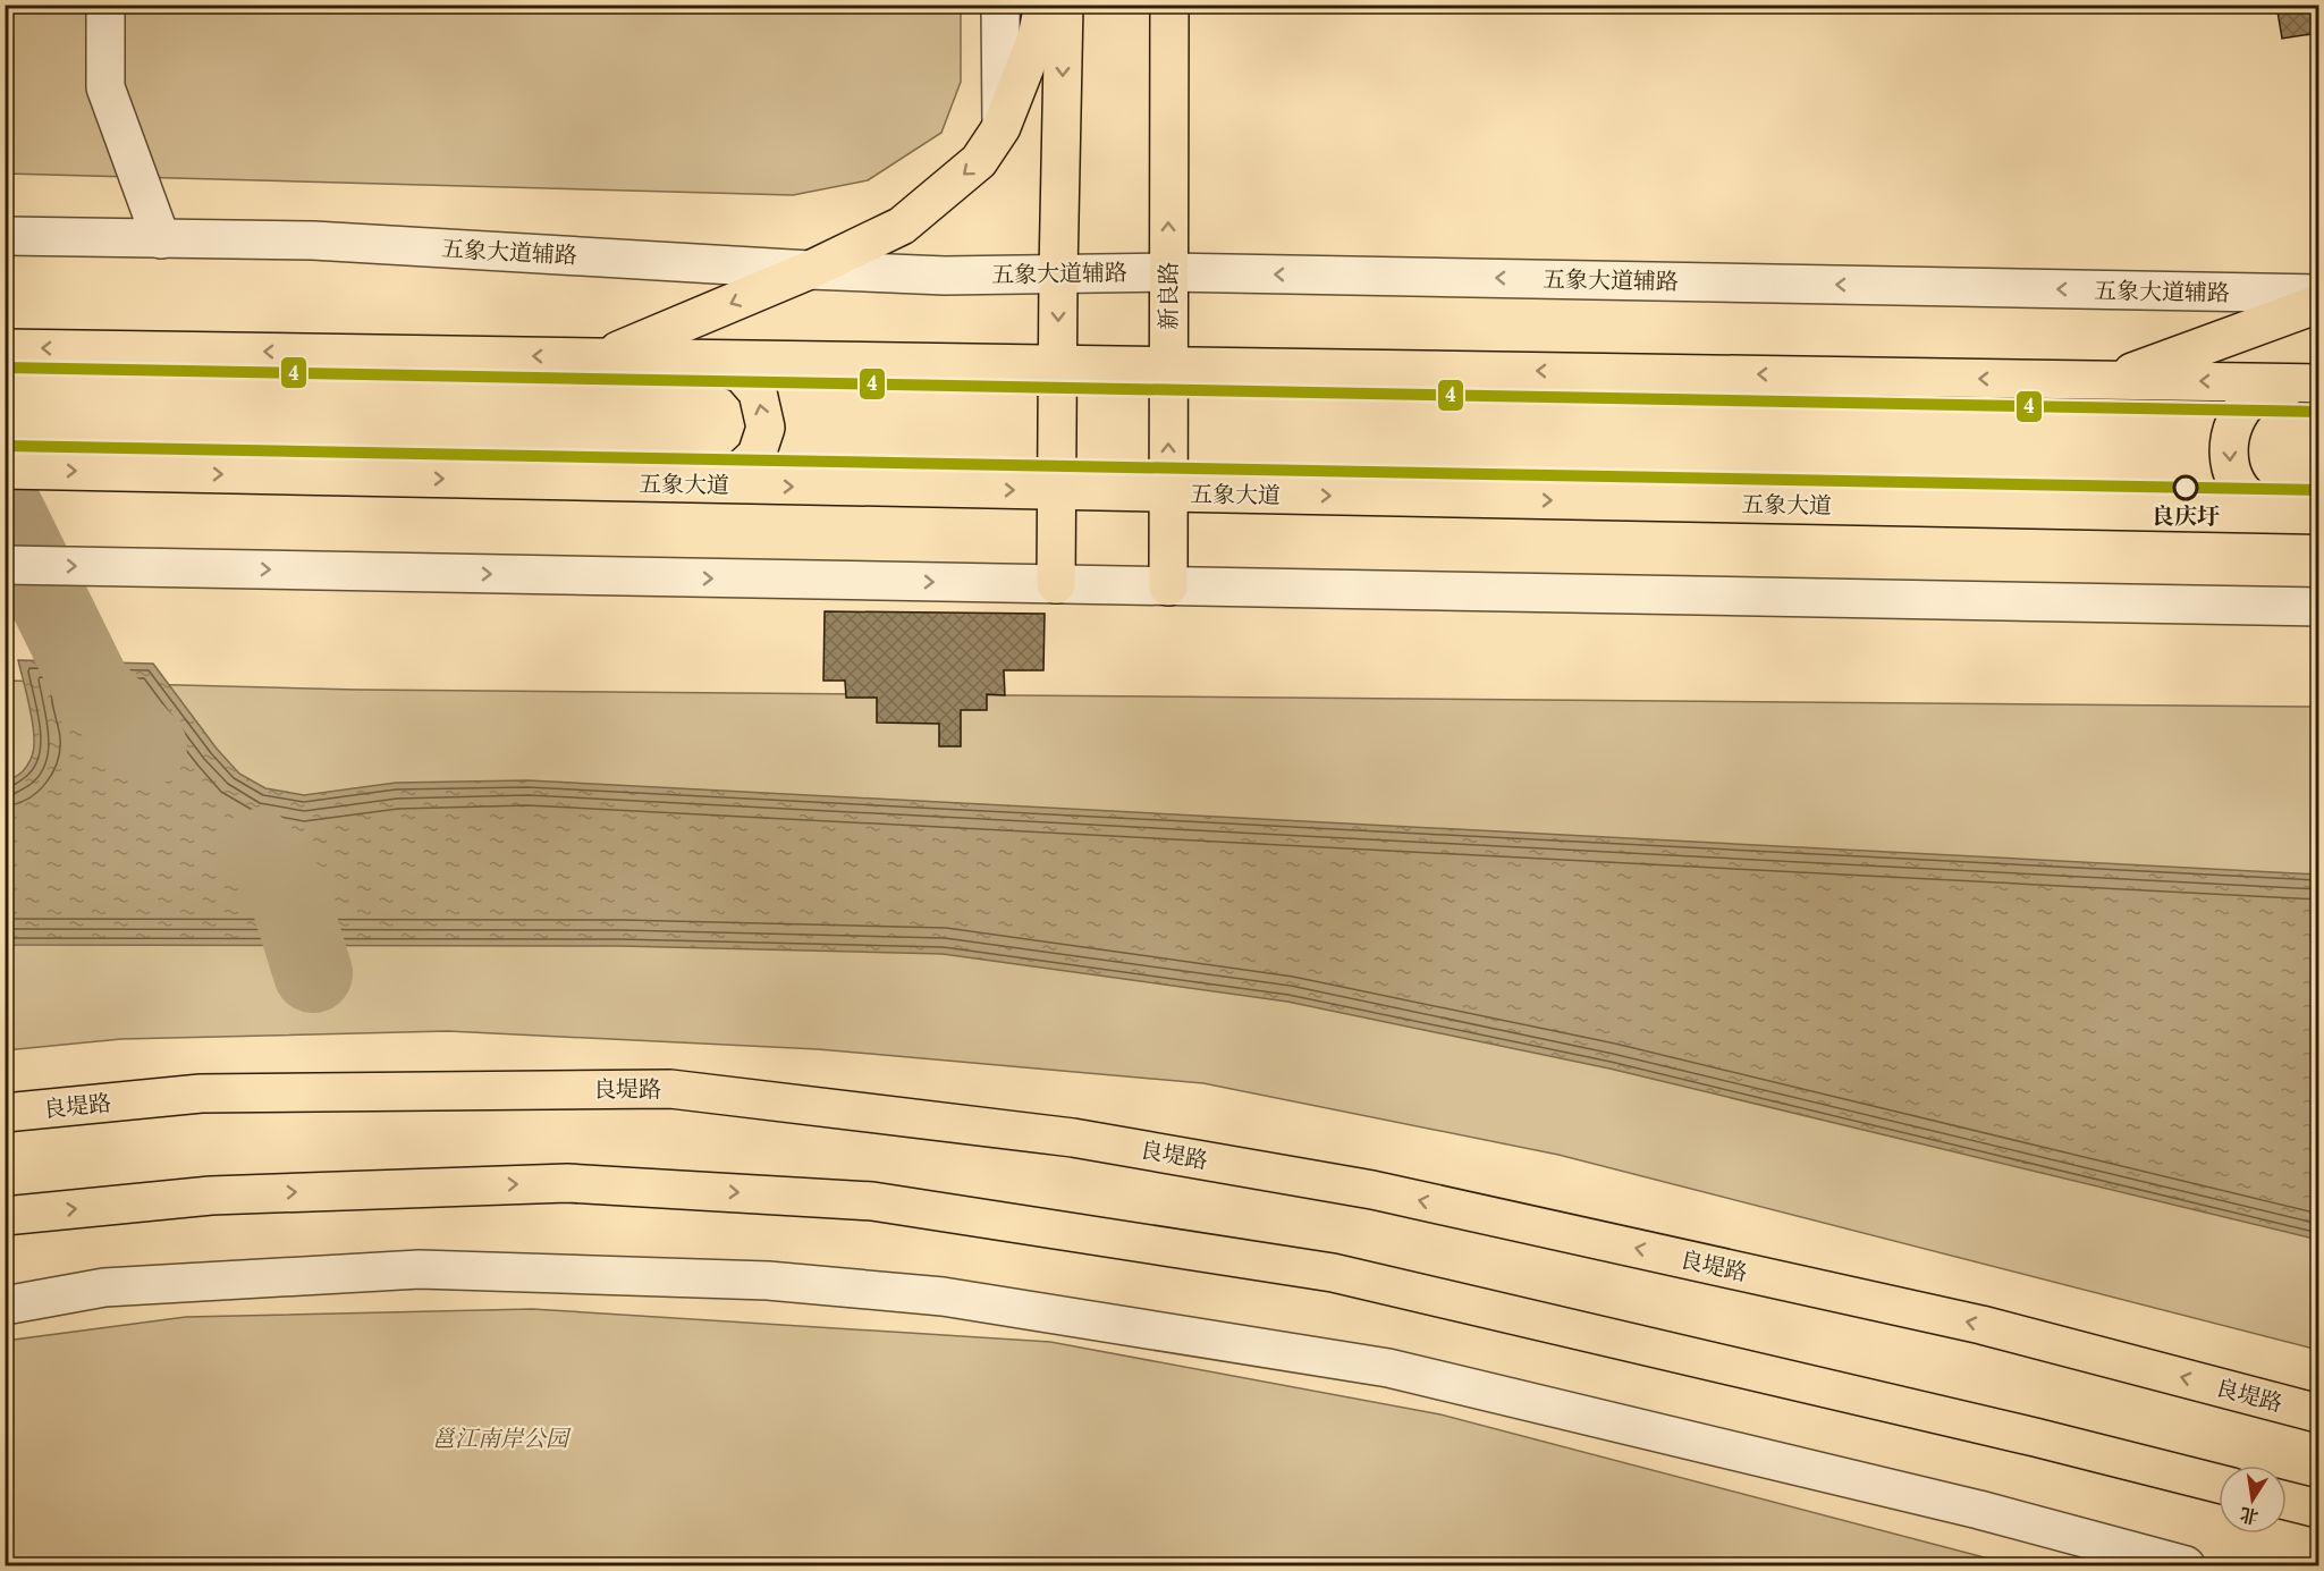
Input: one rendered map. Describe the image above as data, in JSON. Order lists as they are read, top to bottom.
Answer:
{
  "streets": {
    "main road": ["新良路", "五象大道", "良堤路"],
    "street": ["五象大道辅路"]
  },
  "crossings": [
    ["五象大道辅路", "新良路"],
    ["新良路", "五象大道"]
  ],
  "parks": ["邕江南岸公园"],
  "places": ["良庆圩"],
  "lines": ["transit line 4"],
  "north": "bottom"
}
